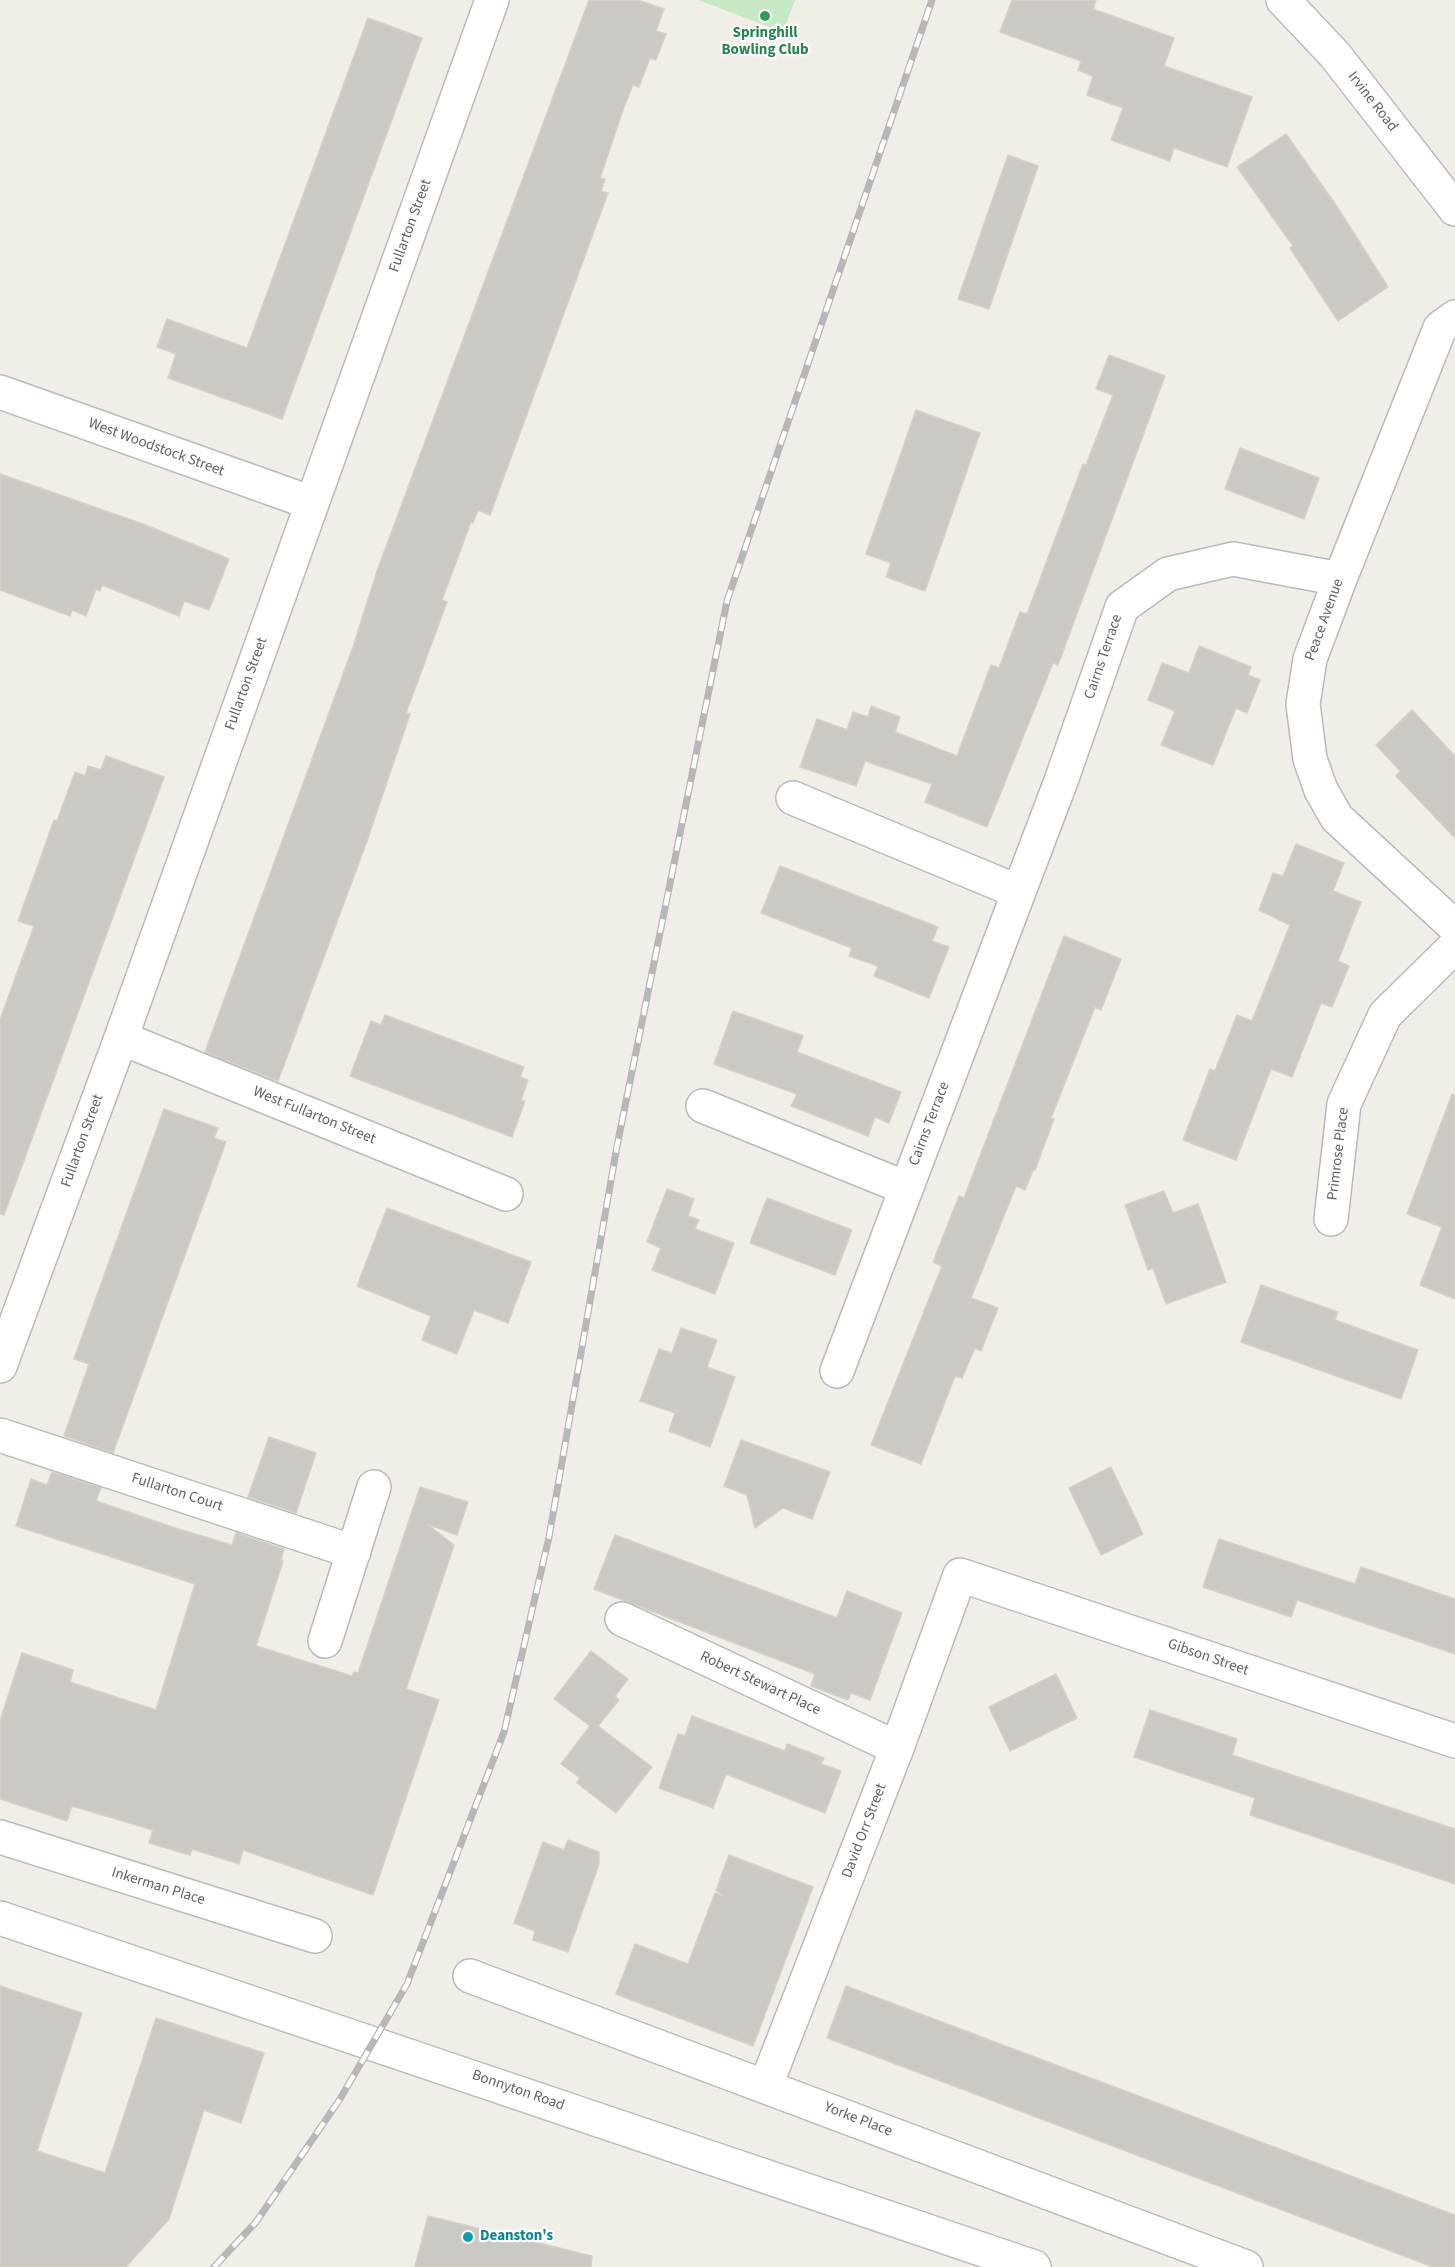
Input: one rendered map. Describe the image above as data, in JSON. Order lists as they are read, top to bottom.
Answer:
{
  "streets": {
    "street": [
      "Irvine Road",
      "Fullarton Street",
      "West Woodstock Street",
      "Peace Avenue",
      "Cairns Terrace",
      "West Fullarton Street",
      "Primrose Place",
      "Fullarton Court",
      "Gibson Street",
      "Robert Stewart Place",
      "David Orr Street",
      "Inkerman Place",
      "Bonnyton Road",
      "Yorke Place"
    ]
  },
  "crossings": [
    ["Fullarton Street", "West Woodstock Street"],
    ["Fullarton Street", "West Fullarton Street"],
    ["Peace Avenue", "Cairns Terrace"],
    ["Gibson Street", "David Orr Street"],
    ["Robert Stewart Place", "David Orr Street"],
    ["David Orr Street", "Yorke Place"]
  ],
  "places": ["Springhill Bowling Club", "Deanston's"]
}
